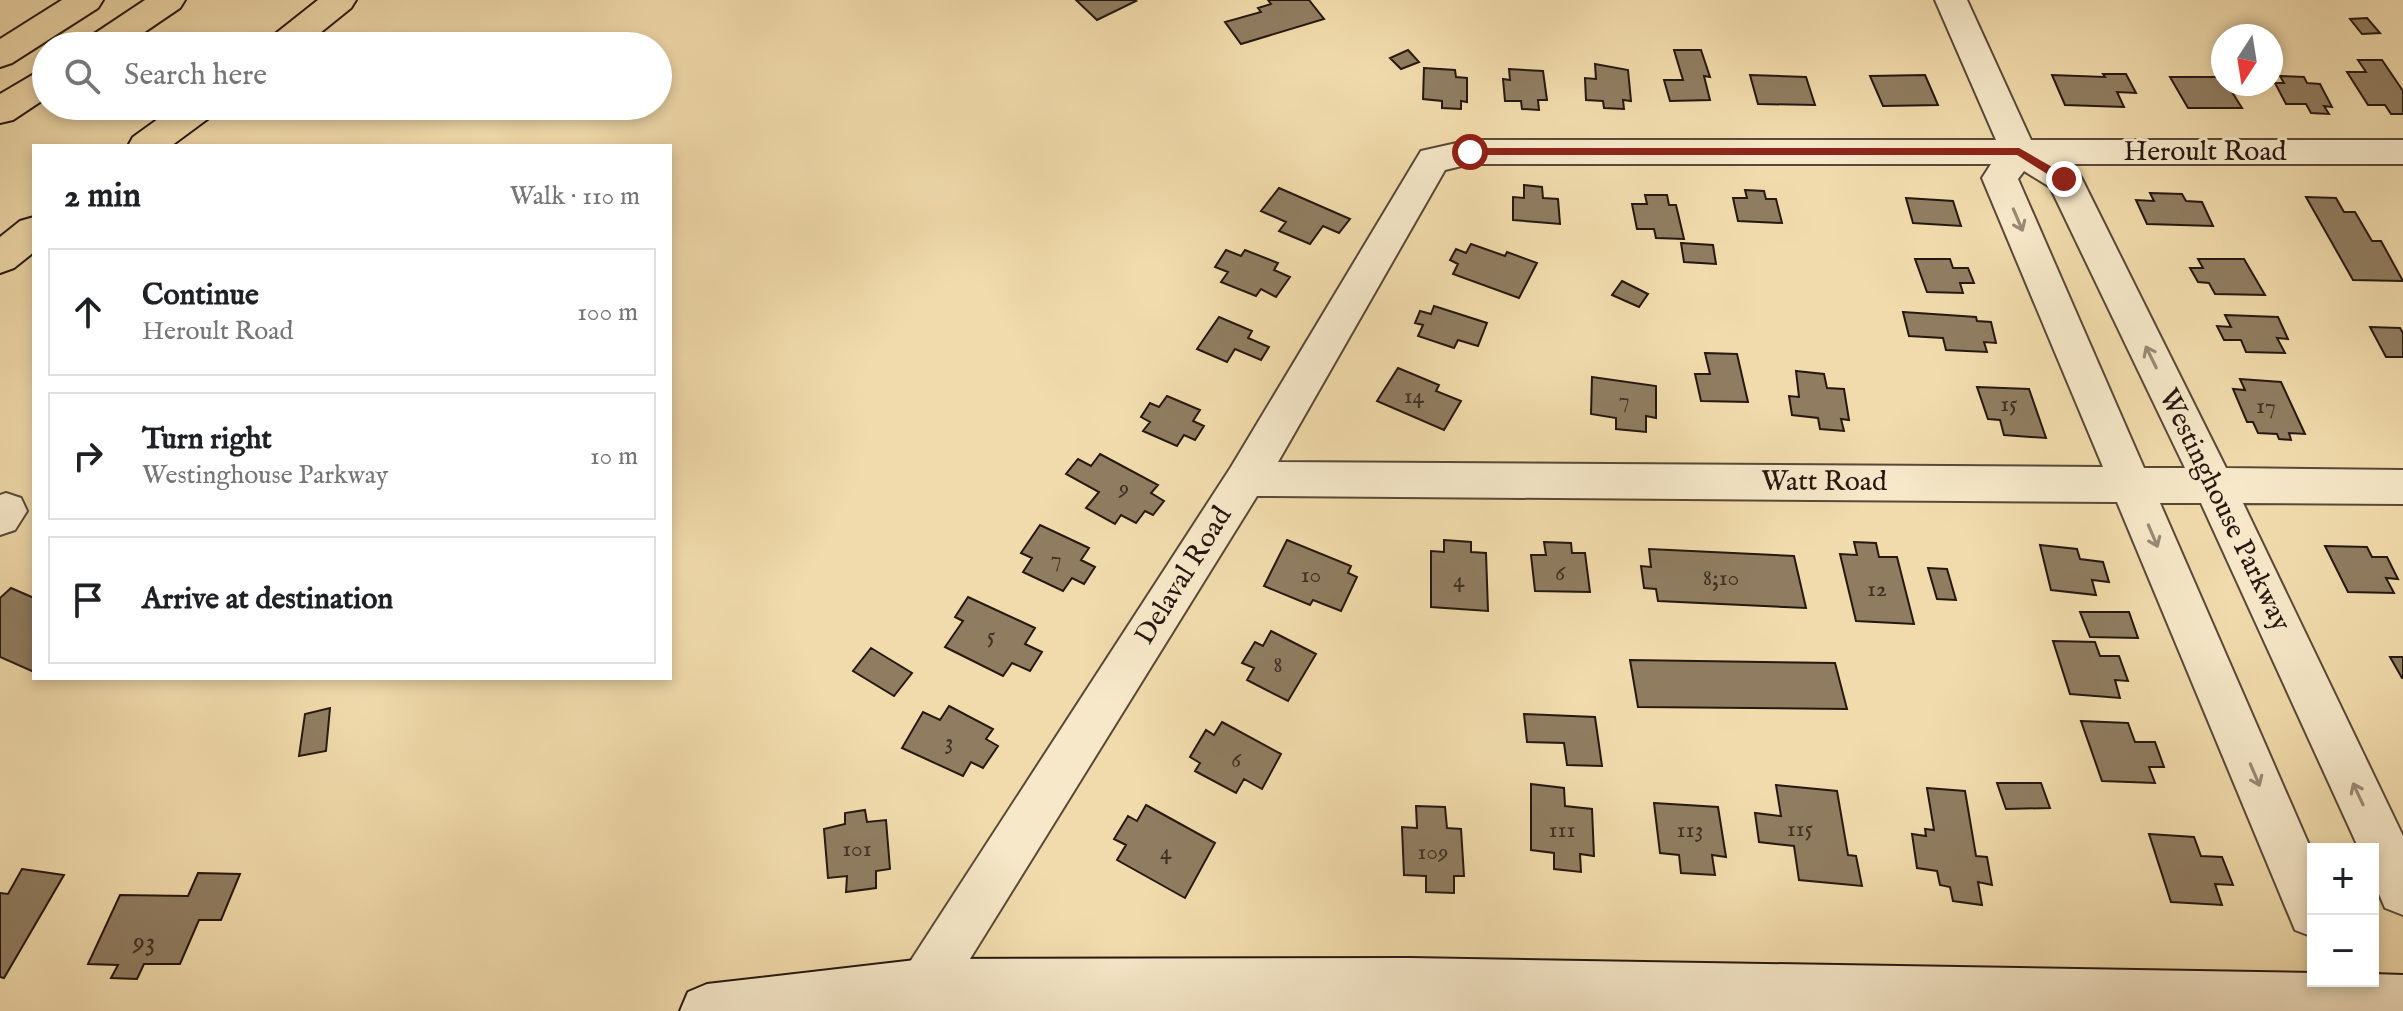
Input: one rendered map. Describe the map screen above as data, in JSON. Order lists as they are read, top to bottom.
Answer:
{
  "streets": {
    "street": [
      "Heroult Road",
      "Watt Road",
      "Westinghouse Parkway",
      "Delaval Road"
    ]
  },
  "crossings": [
    ["Heroult Road", "Westinghouse Parkway"],
    ["Heroult Road", "Delaval Road"],
    ["Watt Road", "Westinghouse Parkway"],
    ["Watt Road", "Delaval Road"]
  ],
  "house_numbers": [
    "14",
    "7",
    "15",
    "17",
    "9",
    "7",
    "6",
    "10",
    "8;10",
    "4",
    "12",
    "5",
    "8",
    "3",
    "6",
    "115",
    "111",
    "113",
    "101",
    "4",
    "109",
    "93"
  ],
  "north": "bottom",
  "page": {
    "search": "Search here",
    "heading": ["2 min", "Walk · 110 m"],
    "list": [
      ["Continue", "Heroult Road", "100 m"],
      ["Turn right", "Westinghouse Parkway", "10 m"],
      "Arrive at destination"
    ],
    "map_buttons": ["+", "−"]
  }
}
